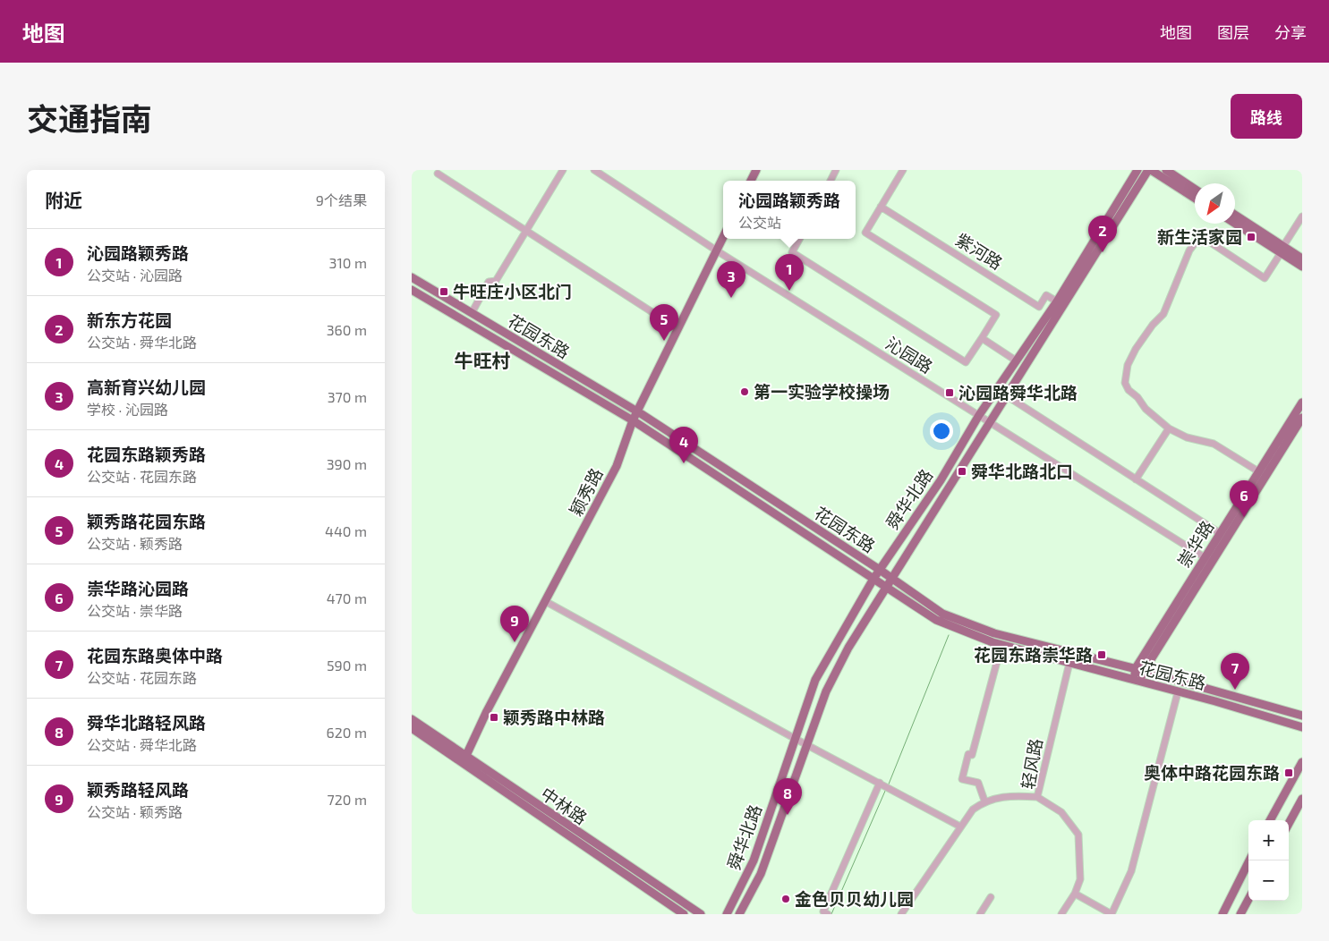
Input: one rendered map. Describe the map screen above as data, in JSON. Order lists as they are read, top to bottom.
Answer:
{
  "streets": {
    "main road": [
      "花园东路",
      "颖秀路",
      "舜华北路",
      "崇华路",
      "中林路"
    ],
    "street": ["紫河路", "沁园路", "轻风路"]
  },
  "crossings": [
    ["紫河路", "舜华北路"],
    ["花园东路", "颖秀路"],
    ["花园东路", "舜华北路"],
    ["花园东路", "崇华路"],
    ["花园东路", "轻风路"],
    ["沁园路", "颖秀路"],
    ["沁园路", "舜华北路"],
    ["沁园路", "崇华路"],
    ["颖秀路", "中林路"]
  ],
  "districts": ["牛旺村"],
  "places": {
    "transit": [
      "新生活家园",
      "牛旺庄小区北门",
      "沁园路舜华北路",
      "舜华北路北口",
      "花园东路崇华路",
      "颖秀路中林路",
      "奥体中路花园东路"
    ],
    "other": ["第一实验学校操场", "金色贝贝幼儿园"]
  },
  "north": "bottom left",
  "page": {
    "header": "地图",
    "nav": ["地图", "图层", "分享"],
    "title": "交通指南",
    "buttons": "路线",
    "heading": ["附近", "9个结果"],
    "popup": ["沁园路颖秀路", "公交站"],
    "pins": [
      "2",
      "1",
      "3",
      "5",
      "4",
      "6",
      "9",
      "7",
      "8"
    ],
    "list": [
      {
        "mark": "1",
        "name": "沁园路颖秀路",
        "note": "公交站 · 沁园路",
        "value": "310 m"
      },
      {
        "mark": "2",
        "name": "新东方花园",
        "note": "公交站 · 舜华北路",
        "value": "360 m"
      },
      {
        "mark": "3",
        "name": "高新育兴幼儿园",
        "note": "学校 · 沁园路",
        "value": "370 m"
      },
      {
        "mark": "4",
        "name": "花园东路颖秀路",
        "note": "公交站 · 花园东路",
        "value": "390 m"
      },
      {
        "mark": "5",
        "name": "颖秀路花园东路",
        "note": "公交站 · 颖秀路",
        "value": "440 m"
      },
      {
        "mark": "6",
        "name": "崇华路沁园路",
        "note": "公交站 · 崇华路",
        "value": "470 m"
      },
      {
        "mark": "7",
        "name": "花园东路奥体中路",
        "note": "公交站 · 花园东路",
        "value": "590 m"
      },
      {
        "mark": "8",
        "name": "舜华北路轻风路",
        "note": "公交站 · 舜华北路",
        "value": "620 m"
      },
      {
        "mark": "9",
        "name": "颖秀路轻风路",
        "note": "公交站 · 颖秀路",
        "value": "720 m"
      }
    ],
    "map_buttons": ["+", "−"]
  }
}
